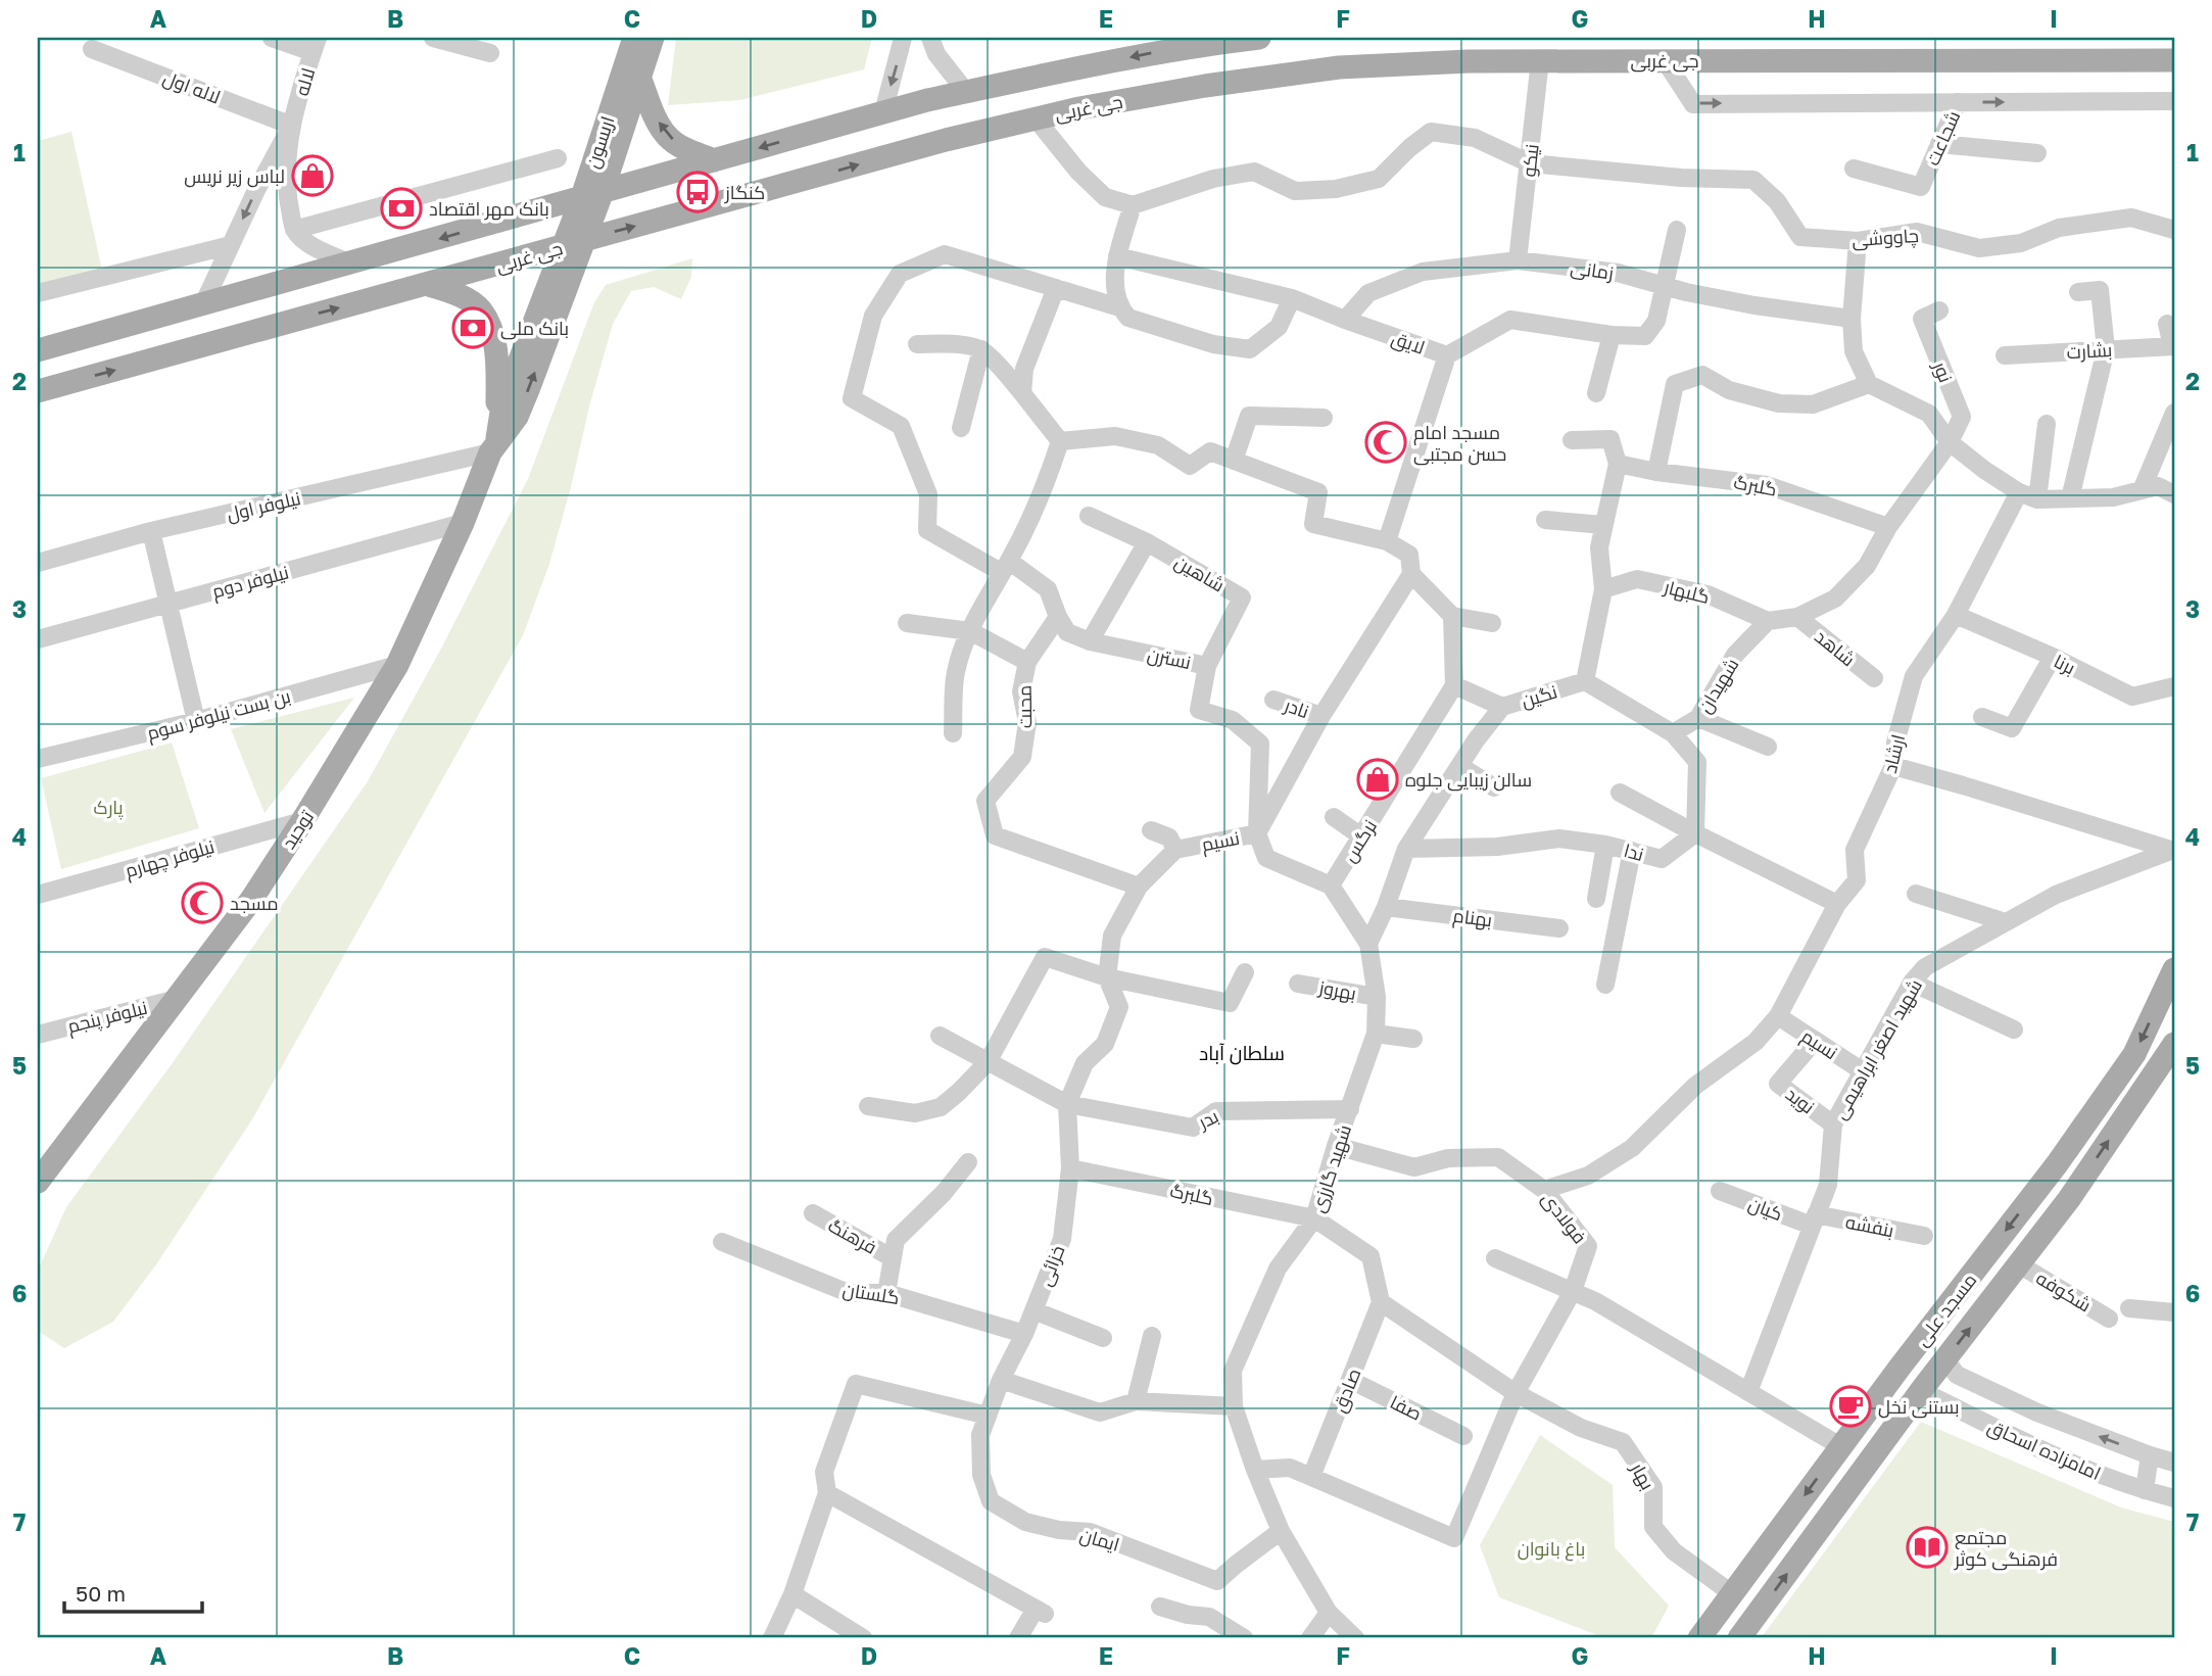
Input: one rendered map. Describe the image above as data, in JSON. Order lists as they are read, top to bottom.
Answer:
{
  "streets": {
    "main road": [
      "جی غربی",
      "اریسون",
      "توحید",
      "مسجد علی"
    ],
    "street": [
      "لاله",
      "لاله اول",
      "شجاعت",
      "نیکو",
      "چاووشی",
      "زمانی",
      "لایق",
      "بشارت",
      "نور",
      "گلبرگ",
      "نیلوفر اول",
      "شاهین",
      "نیلوفر دوم",
      "گلبهار",
      "شاهد",
      "نسترن",
      "برنا",
      "شهیدان",
      "نگین",
      "محبت",
      "نادر",
      "بن بست نیلوفر سوم",
      "ارشاد",
      "نسیم",
      "نرگس",
      "ندا",
      "نیلوفر چهارم",
      "بهنام",
      "بهروز",
      "نیلوفر پنجم",
      "شهید اصغر ابراهیمی",
      "نوید",
      "بدر",
      "شهید گارزی",
      "کیان",
      "فولادی",
      "بنفشه",
      "فرهنگ",
      "خزائی",
      "شکوفه",
      "گلستان",
      "صادق",
      "صفا",
      "امامزاده اسحاق",
      "بهار",
      "ایمان"
    ]
  },
  "crossings": [
    ["جی غربی", "اریسون"],
    ["جی غربی", "نیکو"],
    ["جی غربی", "توحید"],
    ["لاله", "لاله اول"],
    ["اریسون", "توحید"],
    ["نیکو", "چاووشی"],
    ["نیکو", "زمانی"],
    ["زمانی", "لایق"],
    ["گلبرگ", "شهید گارزی"],
    ["گلبرگ", "خزائی"],
    ["نیلوفر اول", "توحید"],
    ["شاهین", "نسترن"],
    ["نیلوفر دوم", "توحید"],
    ["گلبهار", "شهیدان"],
    ["نسترن", "محبت"],
    ["نسترن", "نسیم"],
    ["برنا", "ارشاد"],
    ["نگین", "ندا"],
    ["نگین", "بهنام"],
    ["نگین", "شهید گارزی"],
    ["محبت", "نسیم"],
    ["نادر", "نسیم"],
    ["بن بست نیلوفر سوم", "توحید"],
    ["ارشاد", "نسیم"],
    ["ارشاد", "فولادی"],
    ["توحید", "نیلوفر چهارم"],
    ["توحید", "نیلوفر پنجم"],
    ["نسیم", "شهید اصغر ابراهیمی"],
    ["نسیم", "نوید"],
    ["نسیم", "بدر"],
    ["نسیم", "خزائی"],
    ["نرگس", "شهید گارزی"],
    ["بهروز", "شهید گارزی"],
    ["شهید اصغر ابراهیمی", "نوید"],
    ["شهید اصغر ابراهیمی", "کیان"],
    ["شهید اصغر ابراهیمی", "بنفشه"],
    ["بدر", "شهید گارزی"],
    ["بدر", "خزائی"],
    ["شهید گارزی", "فولادی"],
    ["شهید گارزی", "ایمان"],
    ["کیان", "بنفشه"],
    ["فولادی", "صادق"],
    ["فولادی", "بهار"],
    ["خزائی", "گلستان"],
    ["خزائی", "ایمان"],
    ["شکوفه", "مسجد علی"],
    ["مسجد علی", "امامزاده اسحاق"],
    ["مسجد علی", "بهار"],
    ["صادق", "صفا"]
  ],
  "districts": ["سلطان آباد"],
  "parks": ["پارک", "باغ بانوان"],
  "places": {
    "shop": ["لباس زیر نریس", "سالن زیبایی جلوه"],
    "bus stop": ["کنگاز"],
    "bank": ["بانک مهر اقتصاد", "بانک ملی"],
    "mosque": ["مسجد امام حسن مجتبی", "مسجد"],
    "cafe": ["بستنی نخل"],
    "library": ["مجتمع فرهنگی کوثر"]
  },
  "scale_bar": "50 m",
  "grid": {
    "columns": [
      "A",
      "B",
      "C",
      "D",
      "E",
      "F",
      "G",
      "H",
      "I"
    ],
    "rows": [
      "1",
      "2",
      "3",
      "4",
      "5",
      "6",
      "7"
    ]
  }
}
